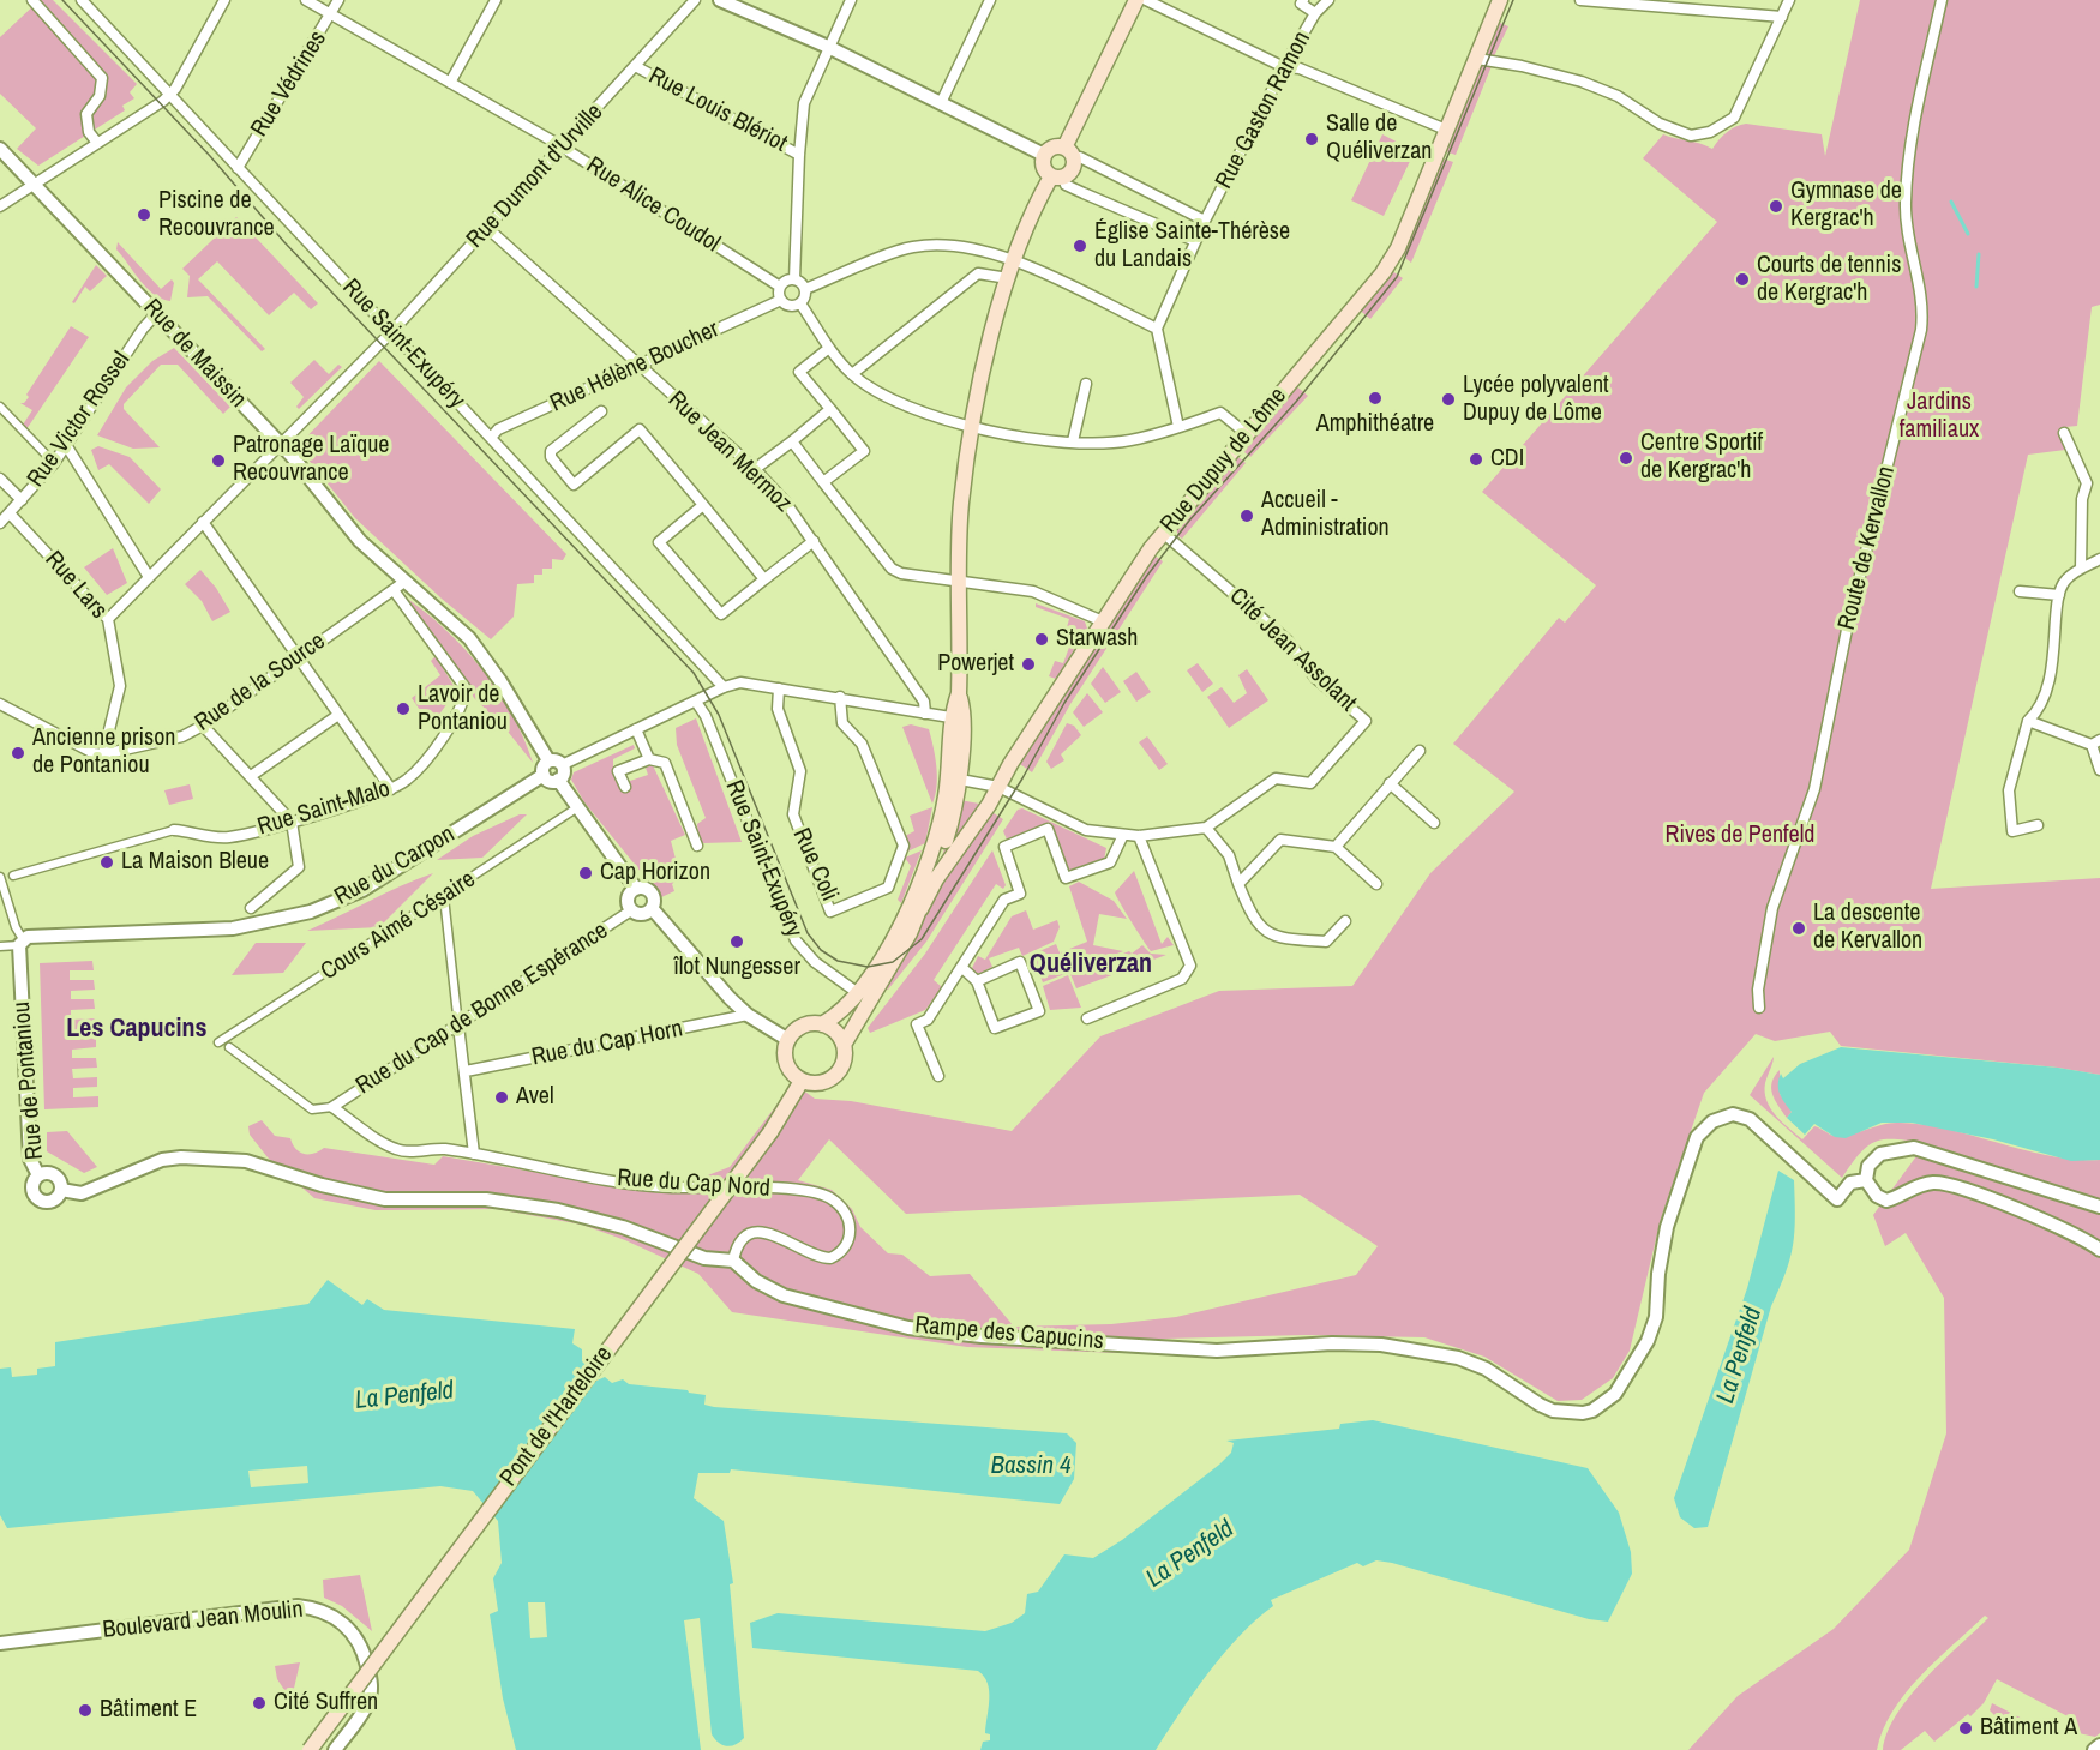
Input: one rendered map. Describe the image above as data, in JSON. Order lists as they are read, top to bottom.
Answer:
{
  "streets": {
    "main road": ["Rue Dupuy de Lôme", "Pont de l'Harteloire"],
    "street": [
      "Rue Védrines",
      "Rue Louis Blériot",
      "Rue Gaston Ramon",
      "Rue Dumont d'Urville",
      "Rue Alice Coudol",
      "Rue Saint-Exupéry",
      "Rue de Maissin",
      "Rue Hélène Boucher",
      "Rue Victor Rossel",
      "Rue Jean Mermoz",
      "Route de Kervallon",
      "Rue Lars",
      "Cité Jean Assolant",
      "Rue de la Source",
      "Rue Saint-Malo",
      "Rue Coli",
      "Rue du Carpon",
      "Cours Aimé Césaire",
      "Rue du Cap de Bonne Espérance",
      "Rue du Cap Horn",
      "Rue de Pontaniou",
      "Rue du Cap Nord",
      "Rampe des Capucins",
      "Boulevard Jean Moulin"
    ]
  },
  "crossings": [
    ["Rue Védrines", "Rue Alice Coudol"],
    ["Rue Védrines", "Rue Saint-Exupéry"],
    ["Rue Louis Blériot", "Rue Dumont d'Urville"],
    ["Rue Dumont d'Urville", "Rue Alice Coudol"],
    ["Rue Dumont d'Urville", "Rue Saint-Exupéry"],
    ["Rue Dumont d'Urville", "Rue de Maissin"],
    ["Rue Dumont d'Urville", "Rue Jean Mermoz"],
    ["Rue Dumont d'Urville", "Rue Lars"],
    ["Rue Alice Coudol", "Rue Hélène Boucher"],
    ["Rue Saint-Exupéry", "Rue Hélène Boucher"],
    ["Rue de Maissin", "Rue Victor Rossel"],
    ["Rue de Maissin", "Rue de la Source"],
    ["Rue de Maissin", "Rue du Carpon"],
    ["Rue Hélène Boucher", "Rue Jean Mermoz"],
    ["Rue Victor Rossel", "Rue Lars"],
    ["Rue Dupuy de Lôme", "Cité Jean Assolant"],
    ["Rue Lars", "Rue de la Source"],
    ["Rue de la Source", "Rue Saint-Malo"],
    ["Rue du Carpon", "Rue de Pontaniou"],
    ["Rue du Cap de Bonne Espérance", "Rue du Cap Nord"],
    ["Rue du Cap Nord", "Rampe des Capucins"]
  ],
  "districts": ["Quéliverzan", "Les Capucins"],
  "water": ["La Penfeld", "Bassin 4"],
  "parks": ["Jardins familiaux", "Rives de Penfeld"],
  "places": [
    "Salle de Quéliverzan",
    "Gymnase de Kergrac'h",
    "Piscine de Recouvrance",
    "Église Sainte-Thérèse du Landais",
    "Courts de tennis de Kergrac'h",
    "Amphithéatre",
    "Lycée polyvalent Dupuy de Lôme",
    "Centre Sportif de Kergrac'h",
    "CDI",
    "Patronage Laïque Recouvrance",
    "Accueil - Administration",
    "Starwash",
    "Powerjet",
    "Lavoir de Pontaniou",
    "Ancienne prison de Pontaniou",
    "La Maison Bleue",
    "Cap Horizon",
    "La descente de Kervallon",
    "îlot Nungesser",
    "Avel",
    "Cité Suffren",
    "Bâtiment E",
    "Bâtiment A"
  ]
}
